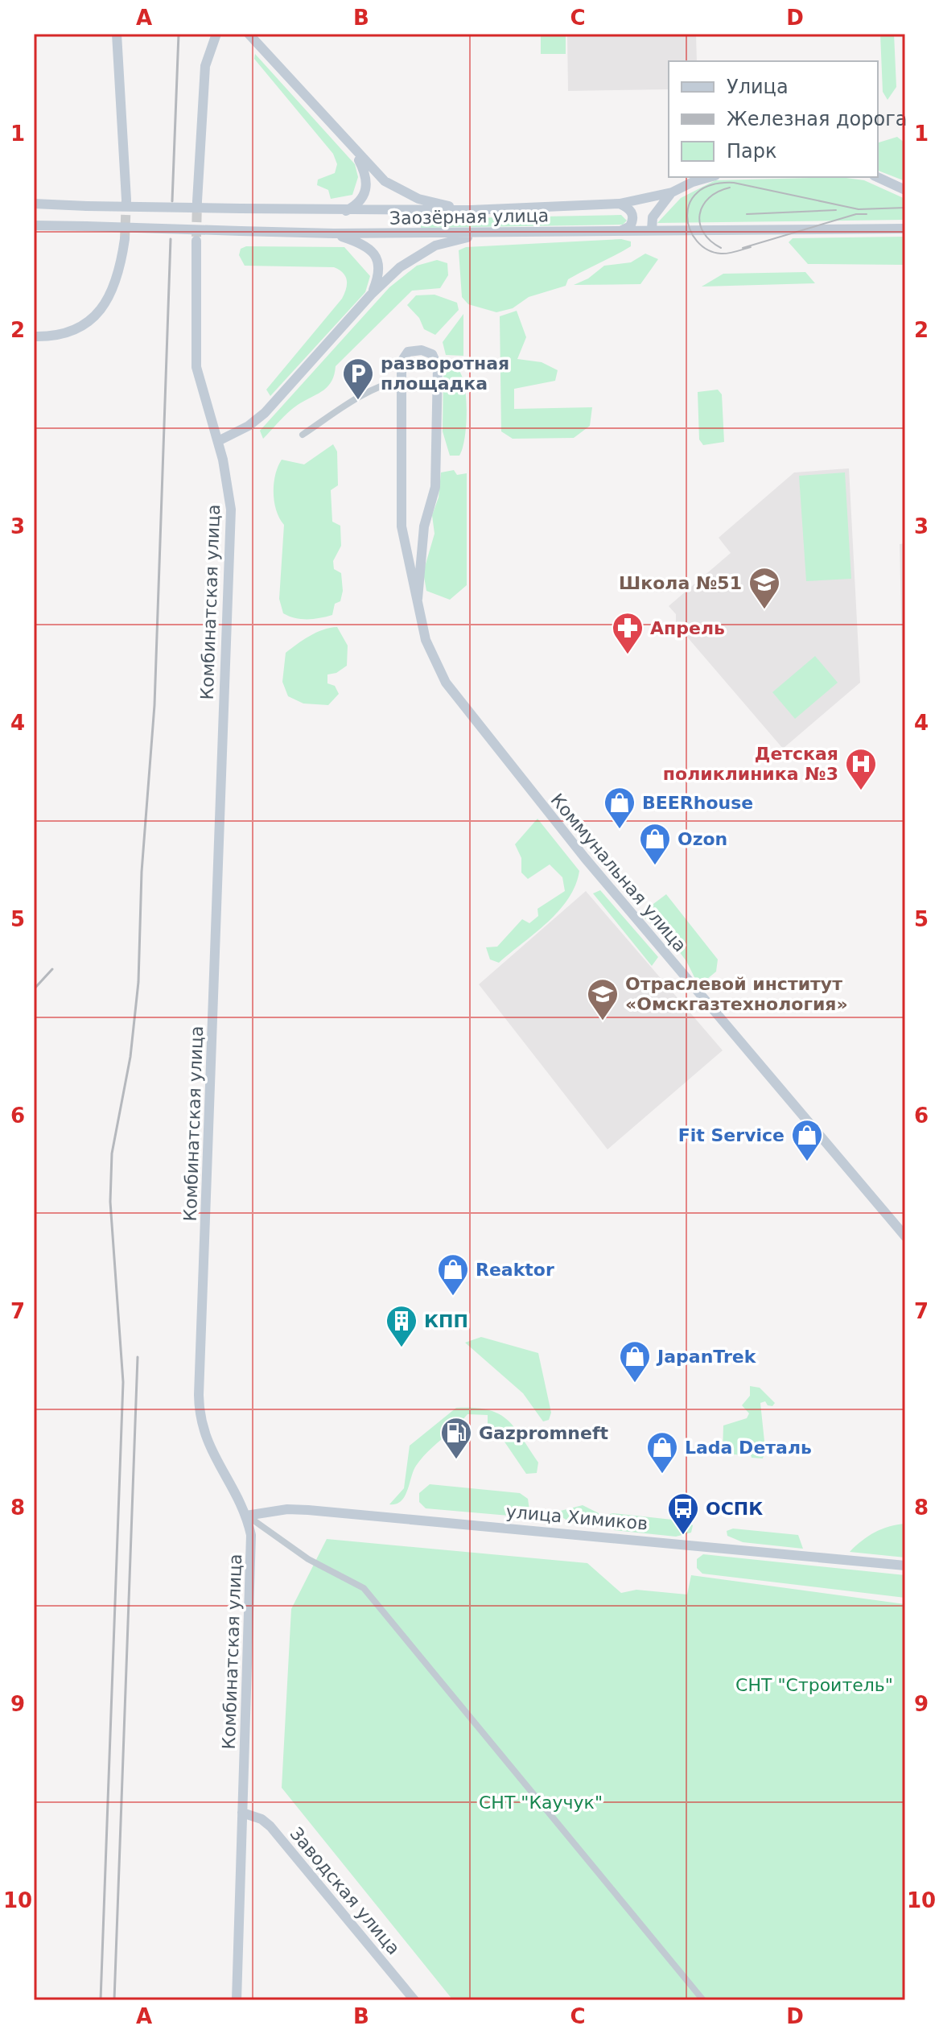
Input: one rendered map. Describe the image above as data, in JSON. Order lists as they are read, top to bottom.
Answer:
{
  "streets": {
    "main road": [
      "Заозёрная улица",
      "Комбинатская улица",
      "Коммунальная улица",
      "улица Химиков",
      "Заводская улица"
    ]
  },
  "crossings": [
    ["Комбинатская улица", "улица Химиков"],
    ["Комбинатская улица", "Заводская улица"]
  ],
  "parks": ["СНТ \"Строитель\"", "СНТ \"Каучук\""],
  "places": {
    "parking": ["разворотная площадка"],
    "school or university": ["Школа №51", "Отраслевой институт «Омскгазтехнология»"],
    "pharmacy": ["Апрель"],
    "hospital": ["Детская поликлиника №3"],
    "shop": [
      "BEERhouse",
      "Ozon",
      "Fit Service",
      "Reaktor",
      "JapanTrek",
      "Lada Dеталь"
    ],
    "building": ["КПП"],
    "fuel station": ["Gazpromneft"],
    "bus stop": ["ОСПК"]
  },
  "legend": ["Улица", "Железная дорога", "Парк"],
  "grid": {
    "columns": [
      "A",
      "B",
      "C",
      "D"
    ],
    "rows": [
      "1",
      "2",
      "3",
      "4",
      "5",
      "6",
      "7",
      "8",
      "9",
      "10"
    ]
  }
}
